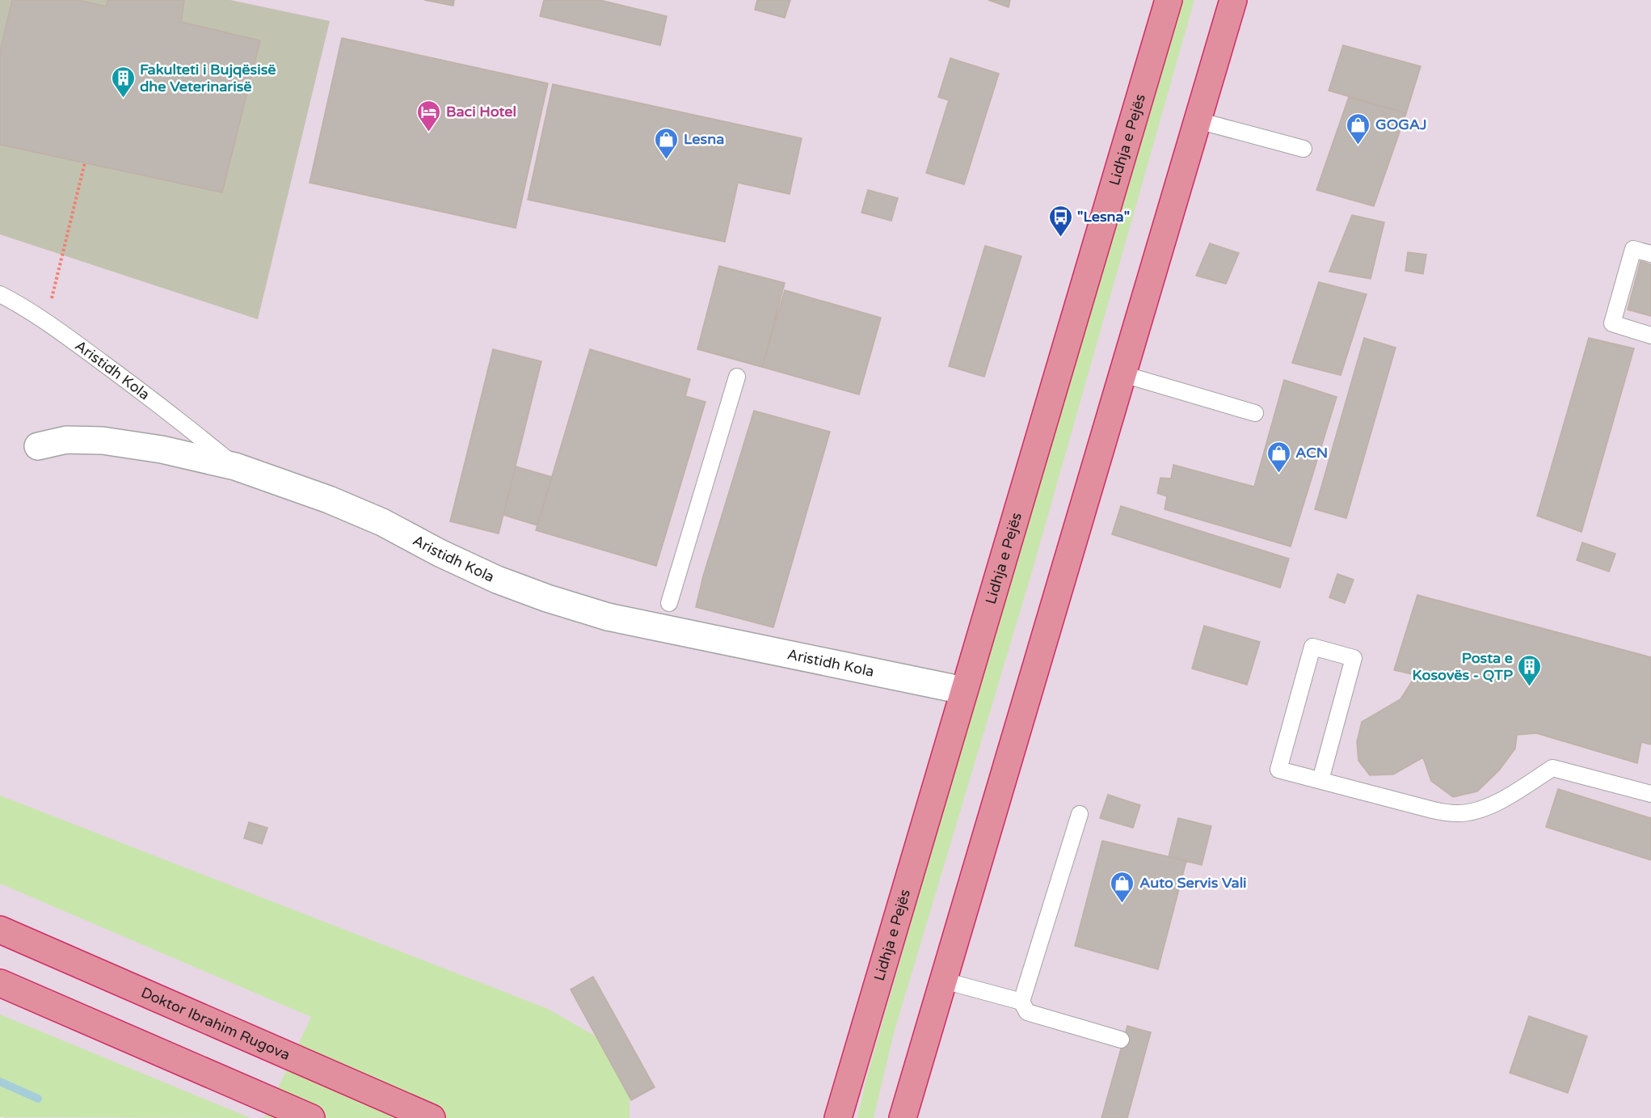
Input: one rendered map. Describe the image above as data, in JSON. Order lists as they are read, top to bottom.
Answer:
{
  "streets": {
    "highway": ["Lidhja e Pejës", "Doktor Ibrahim Rugova"],
    "street": ["Aristidh Kola"]
  },
  "crossings": [
    ["Lidhja e Pejës", "Aristidh Kola"]
  ],
  "places": {
    "building": ["Fakulteti i Bujqësisë dhe Veterinarisë", "Posta e Kosovës - QTP"],
    "hotel": ["Baci Hotel"],
    "shop": [
      "GOGAJ",
      "Lesna",
      "ACN",
      "Auto Servis Vali"
    ],
    "bus stop": ["\"Lesna\""]
  }
}
